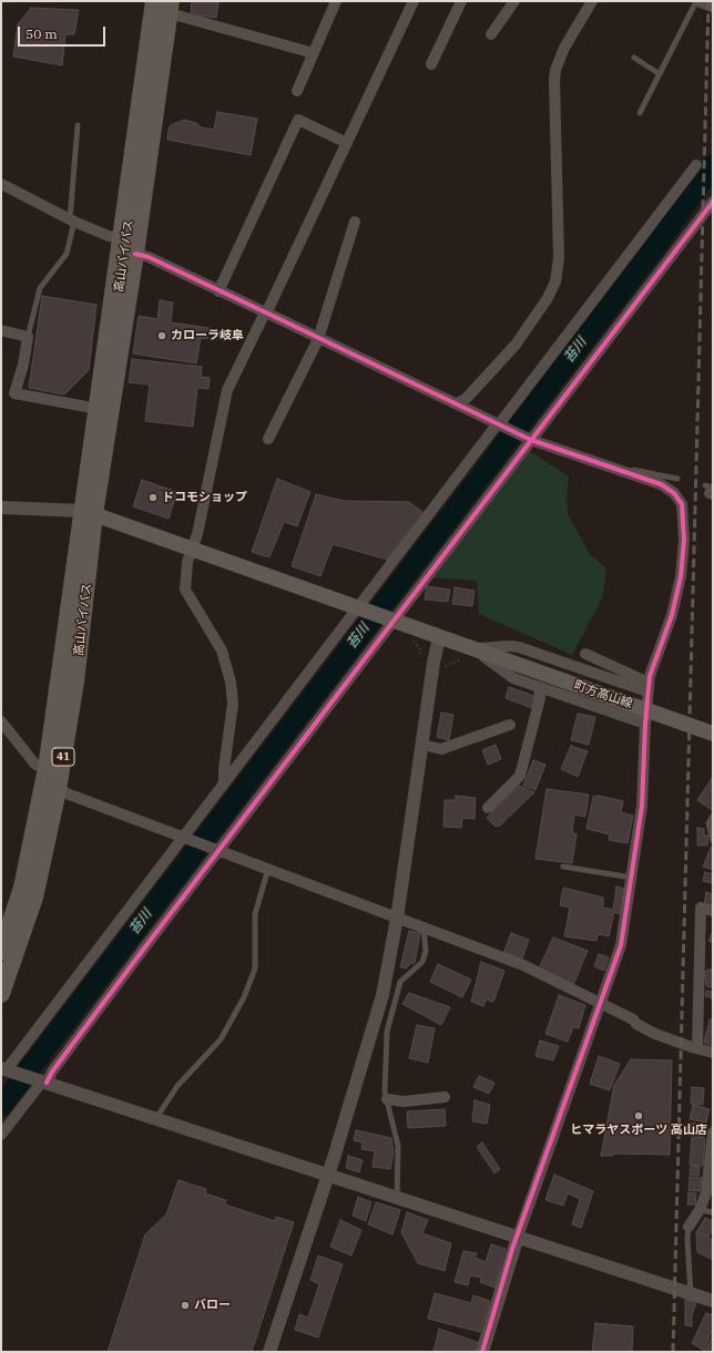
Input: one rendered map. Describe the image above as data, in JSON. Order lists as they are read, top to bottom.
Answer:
{
  "streets": {
    "highway": ["高山バイパス", "41"],
    "main road": ["町方高山線"]
  },
  "water": ["苔川"],
  "places": [
    "カローラ岐阜",
    "ドコモショップ",
    "ヒマラヤスポーツ 高山店",
    "バロー"
  ],
  "scale_bar": "50 m"
}
